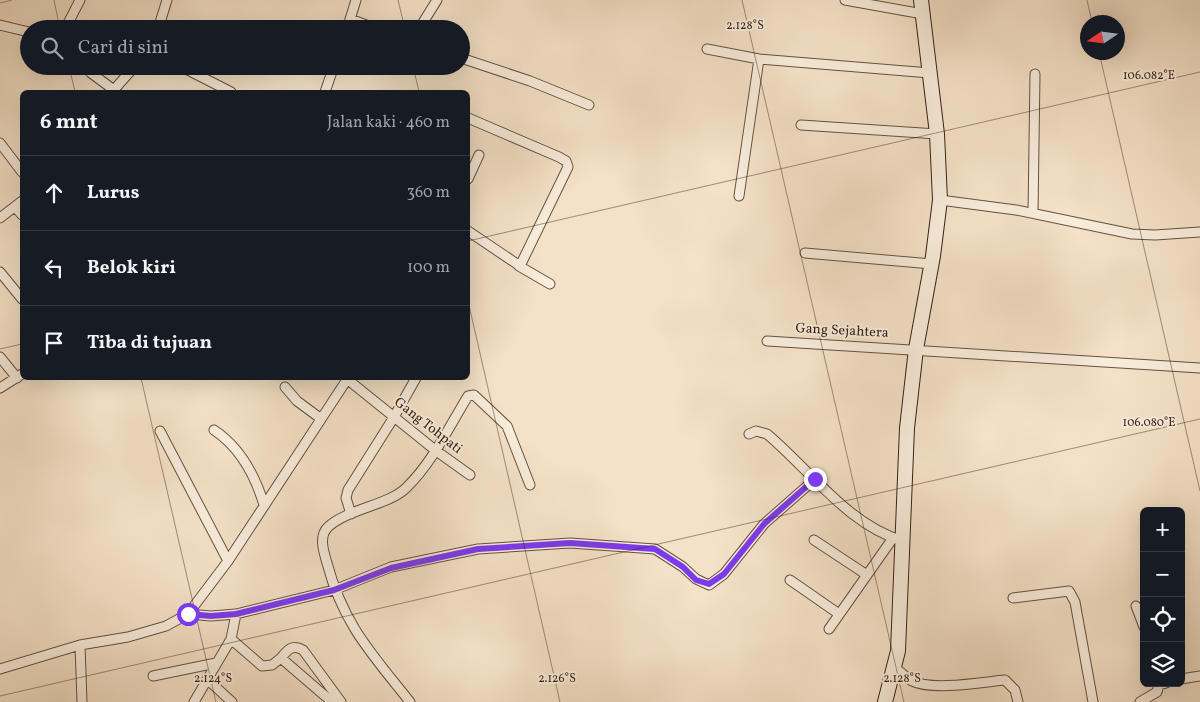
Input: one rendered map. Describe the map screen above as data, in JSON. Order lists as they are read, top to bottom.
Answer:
{
  "streets": {
    "street": ["Gang Sejahtera", "Gang Tohpati"]
  },
  "north": "left",
  "page": {
    "search": "Cari di sini",
    "heading": ["6 mnt", "Jalan kaki · 460 m"],
    "list": [
      ["Lurus", "360 m"],
      ["Belok kiri", "100 m"],
      "Tiba di tujuan"
    ],
    "map_buttons": ["+", "−"]
  },
  "coordinates": [
    "2.128°S",
    "106.082°E",
    "106.080°E",
    "2.124°S",
    "2.126°S"
  ]
}
